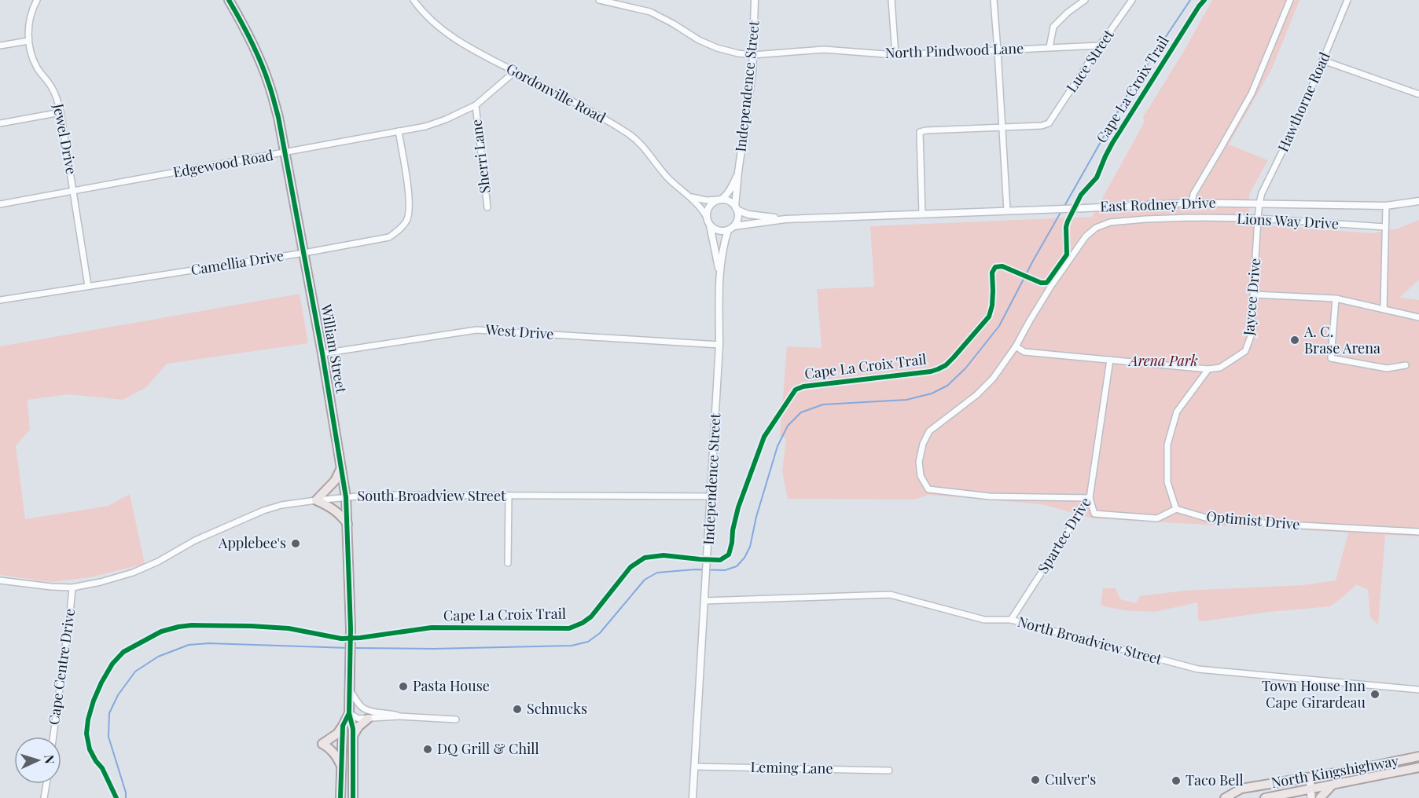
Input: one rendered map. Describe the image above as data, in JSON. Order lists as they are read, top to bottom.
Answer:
{
  "streets": {
    "main road": ["William Street", "North Kingshighway"],
    "street": [
      "North Pindwood Lane",
      "Luce Street",
      "Independence Street",
      "Gordonville Road",
      "Hawthorne Road",
      "Jewel Drive",
      "Sherri Lane",
      "Edgewood Road",
      "East Rodney Drive",
      "Lions Way Drive",
      "Camellia Drive",
      "Jaycee Drive",
      "West Drive",
      "South Broadview Street",
      "Optimist Drive",
      "Spartec Drive",
      "North Broadview Street",
      "Cape Centre Drive",
      "Leming Lane"
    ],
    "cycle path": ["Cape La Croix Trail"]
  },
  "crossings": [
    ["North Pindwood Lane", "Luce Street"],
    ["North Pindwood Lane", "Independence Street"],
    ["Independence Street", "Gordonville Road"],
    ["Independence Street", "East Rodney Drive"],
    ["Independence Street", "West Drive"],
    ["Independence Street", "South Broadview Street"],
    ["Independence Street", "North Broadview Street"],
    ["Independence Street", "Leming Lane"],
    ["Gordonville Road", "Edgewood Road"],
    ["Gordonville Road", "East Rodney Drive"],
    ["Hawthorne Road", "East Rodney Drive"],
    ["Hawthorne Road", "Jaycee Drive"],
    ["Jewel Drive", "Edgewood Road"],
    ["Jewel Drive", "Camellia Drive"],
    ["Sherri Lane", "Edgewood Road"],
    ["Edgewood Road", "Camellia Drive"],
    ["Edgewood Road", "William Street"],
    ["East Rodney Drive", "Jaycee Drive"],
    ["Lions Way Drive", "Jaycee Drive"],
    ["Lions Way Drive", "Spartec Drive"],
    ["Camellia Drive", "William Street"],
    ["Jaycee Drive", "Spartec Drive"],
    ["West Drive", "William Street"],
    ["William Street", "South Broadview Street"],
    ["South Broadview Street", "Cape Centre Drive"],
    ["Spartec Drive", "North Broadview Street"]
  ],
  "parks": ["Arena Park"],
  "places": [
    "A. C. Brase Arena",
    "Applebee's",
    "Pasta House",
    "Town House Inn Cape Girardeau",
    "Schnucks",
    "DQ Grill & Chill",
    "Culver's",
    "Taco Bell"
  ],
  "north": "right"
}
